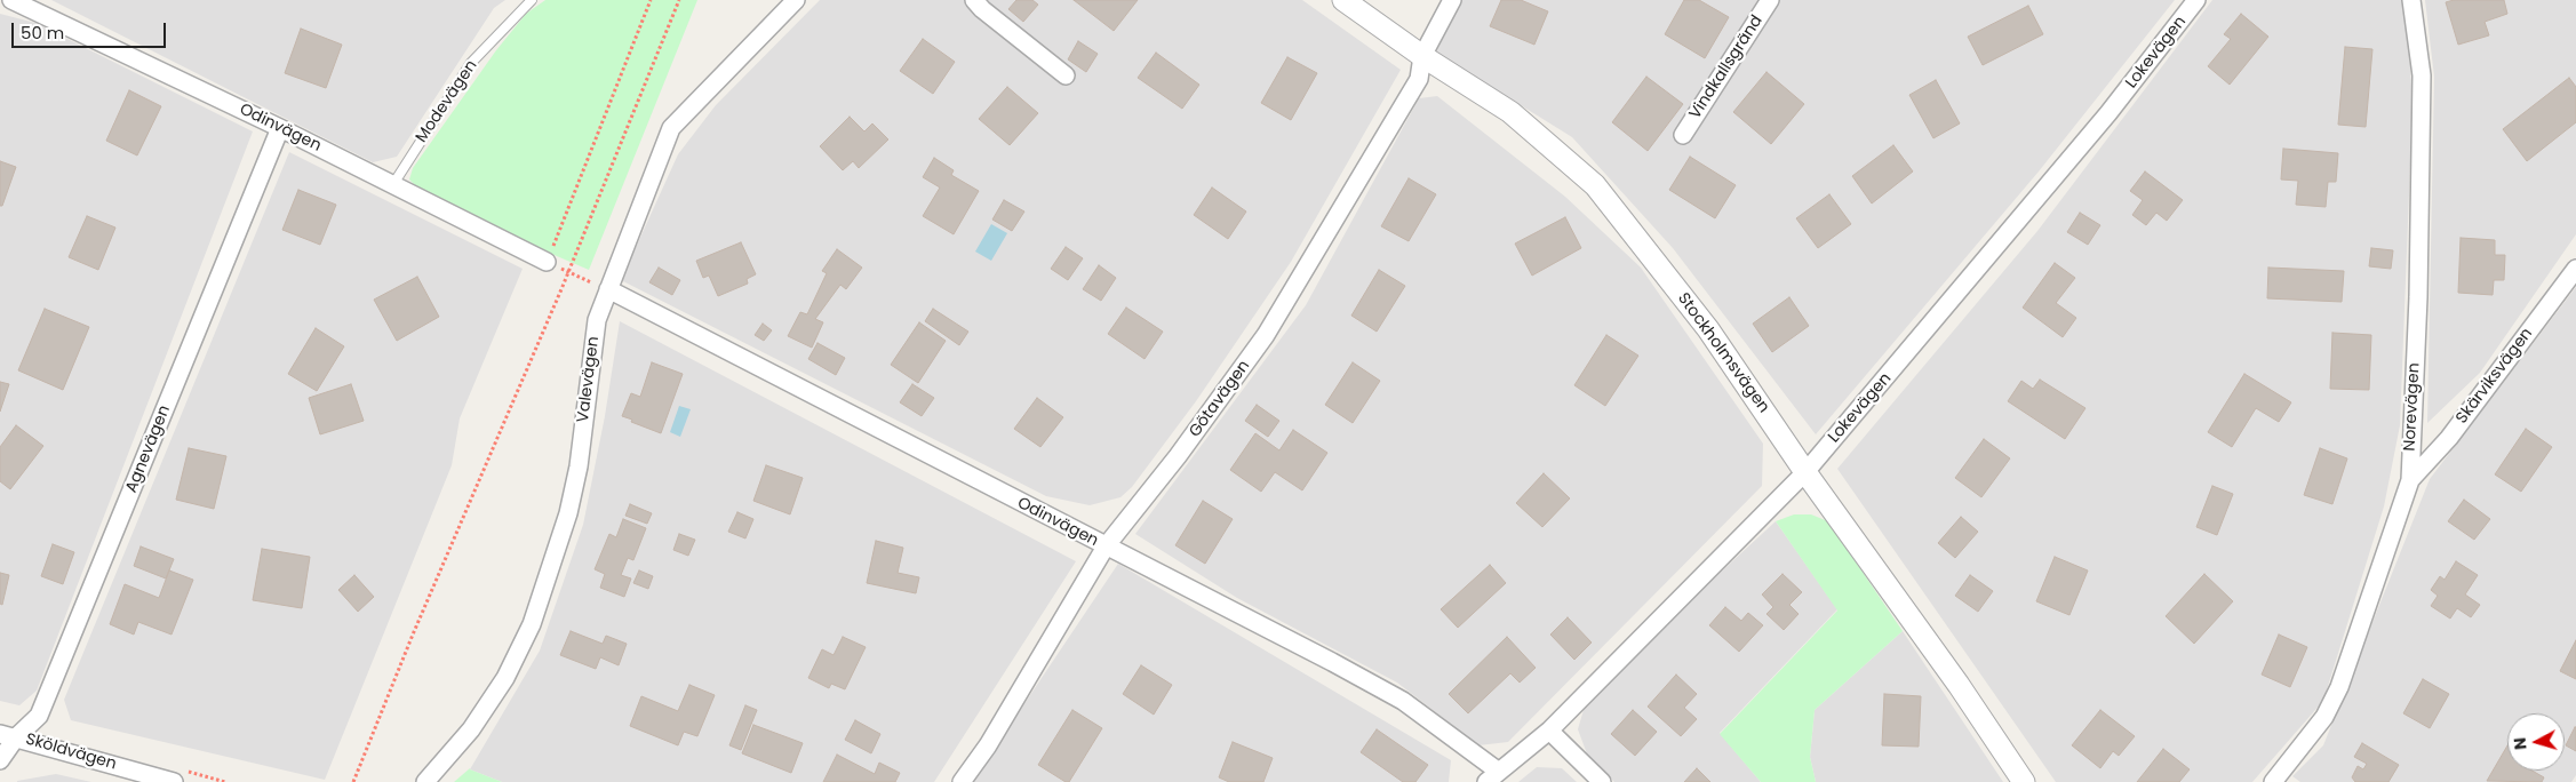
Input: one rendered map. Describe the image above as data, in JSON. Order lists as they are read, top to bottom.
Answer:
{
  "streets": {
    "street": [
      "Lokevägen",
      "Vindkallsgränd",
      "Odinvägen",
      "Stockholmsvägen",
      "Skärviksvägen",
      "Valevägen",
      "Götavägen",
      "Norevägen",
      "Agnevägen",
      "Sköldvägen"
    ],
    "lane": ["Modevägen"]
  },
  "crossings": [
    ["Lokevägen", "Odinvägen"],
    ["Lokevägen", "Stockholmsvägen"],
    ["Modevägen", "Odinvägen"],
    ["Odinvägen", "Valevägen"],
    ["Odinvägen", "Götavägen"],
    ["Odinvägen", "Agnevägen"],
    ["Stockholmsvägen", "Götavägen"],
    ["Skärviksvägen", "Norevägen"],
    ["Agnevägen", "Sköldvägen"]
  ],
  "scale_bar": "50 m",
  "north": "left"
}
